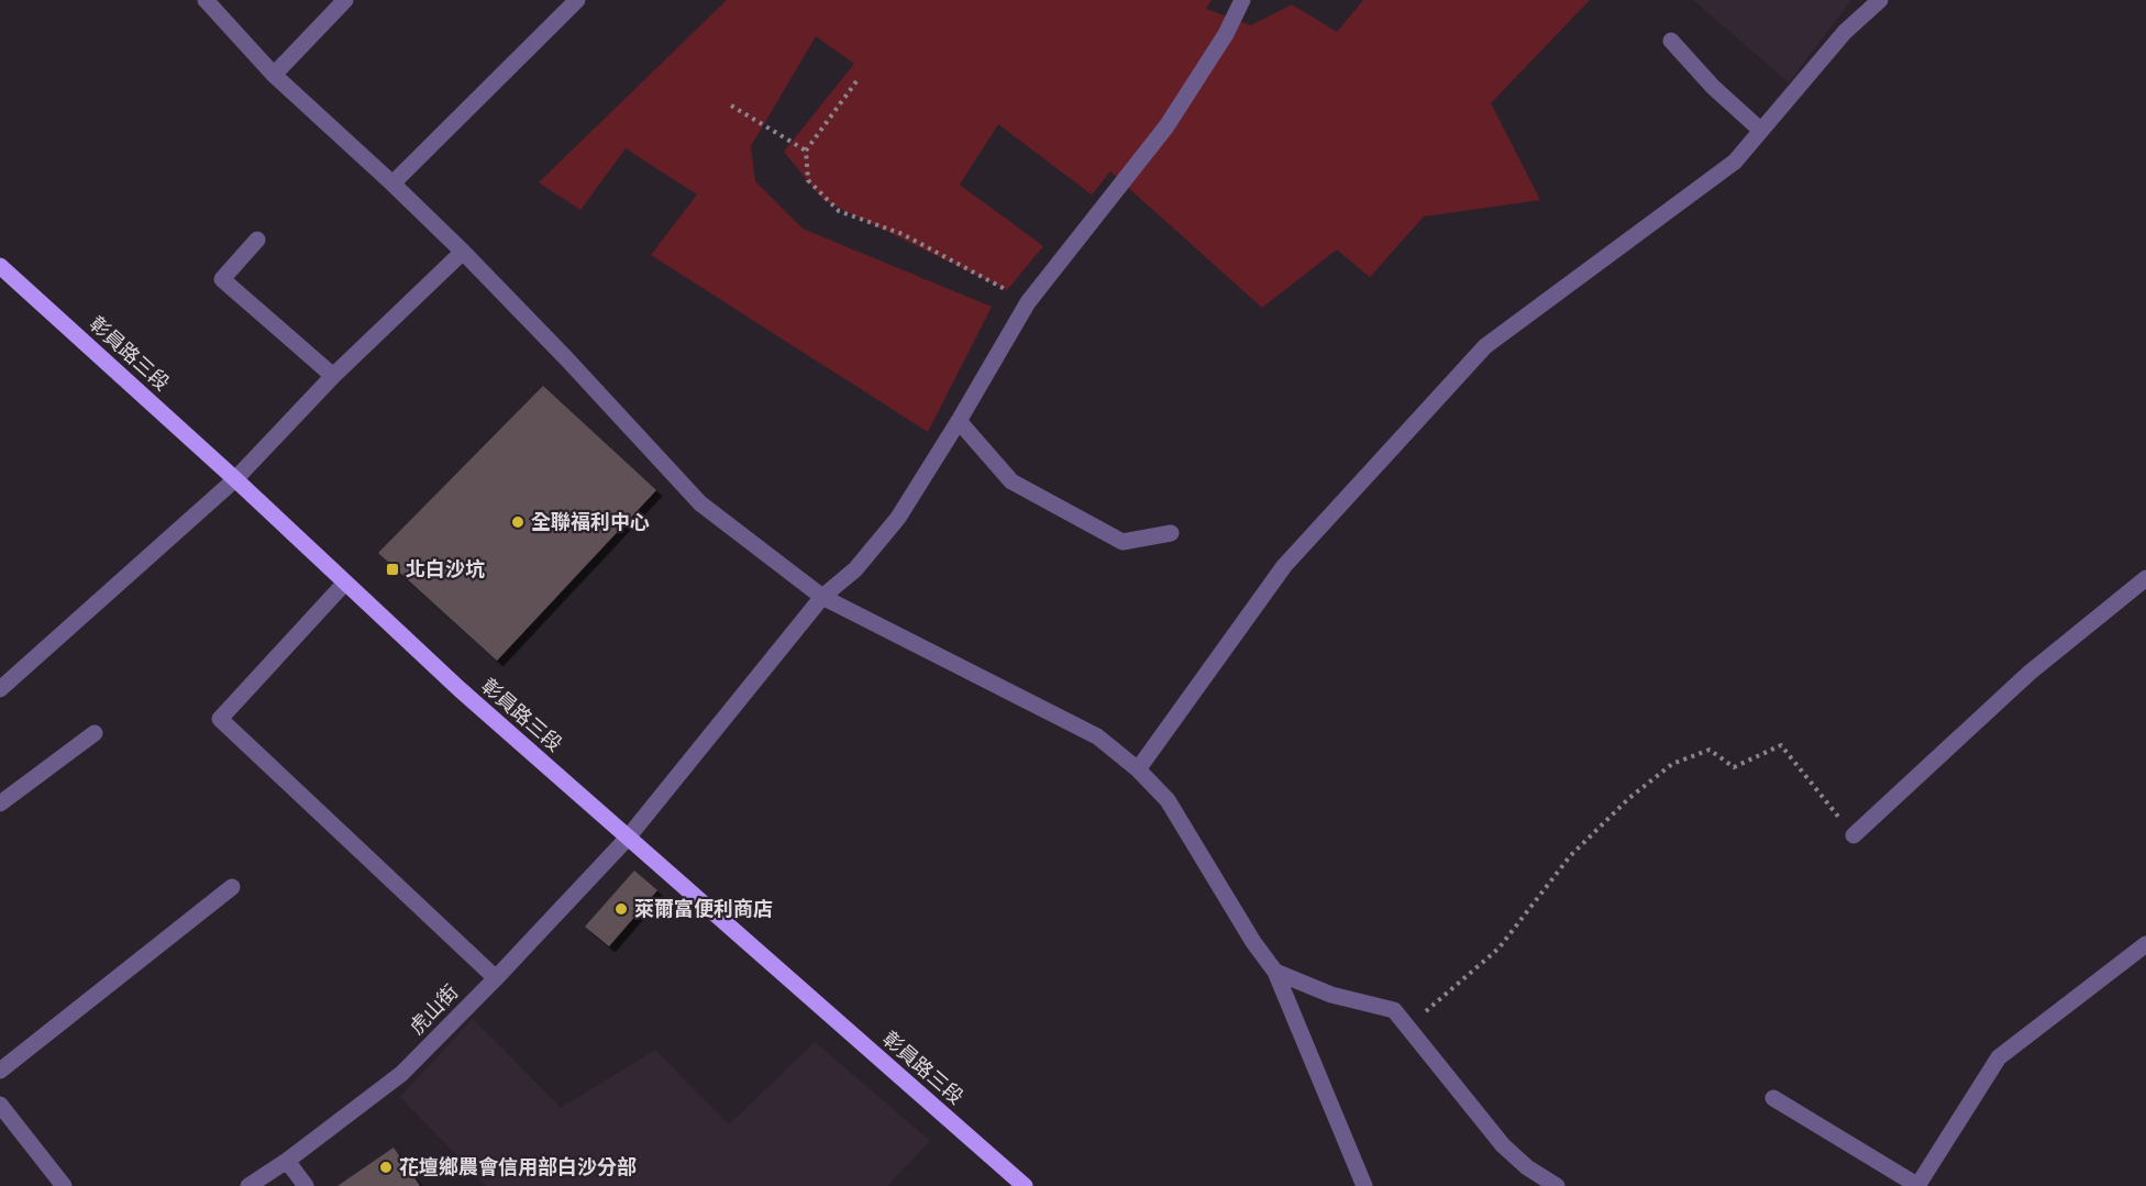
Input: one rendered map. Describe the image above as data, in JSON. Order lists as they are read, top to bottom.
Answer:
{
  "streets": {
    "main road": ["彰員路三段"],
    "street": ["虎山街"]
  },
  "crossings": [
    ["彰員路三段", "虎山街"]
  ],
  "places": {
    "other": ["全聯福利中心", "萊爾富便利商店", "花壇鄉農會信用部白沙分部"],
    "transit": ["北白沙坑"]
  }
}
